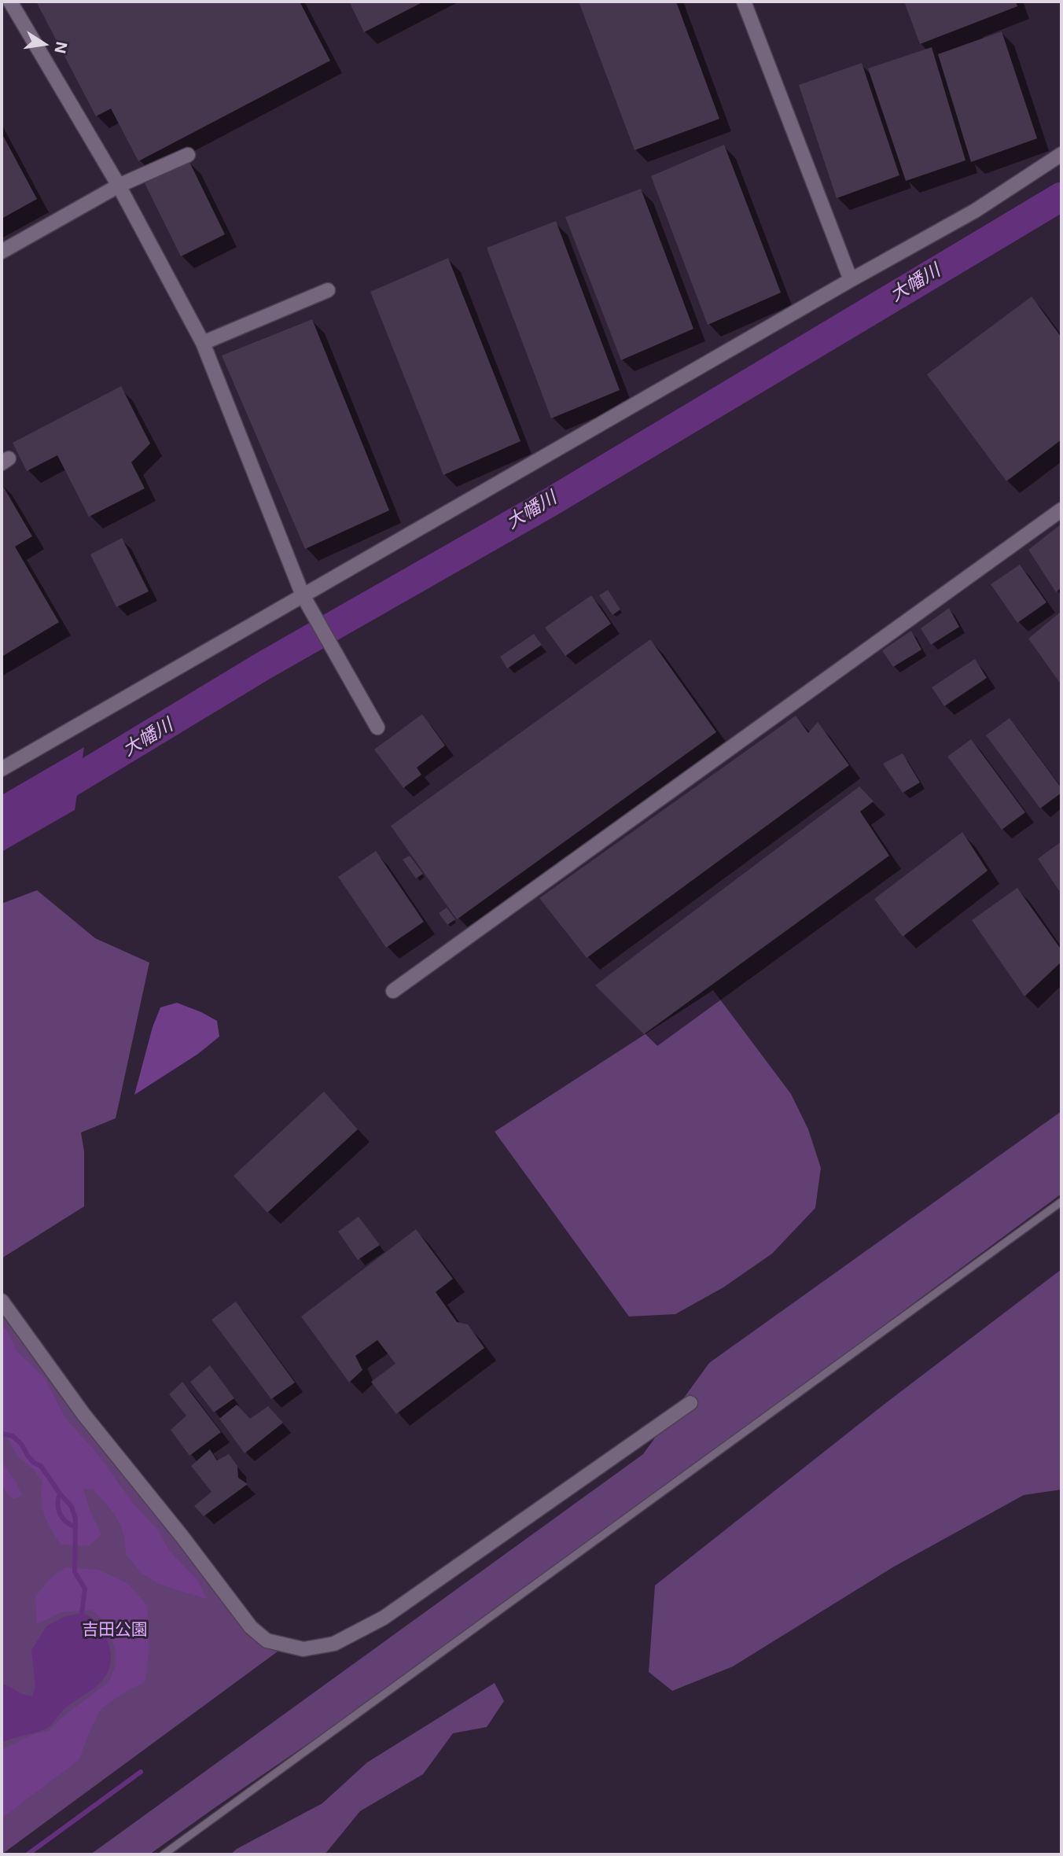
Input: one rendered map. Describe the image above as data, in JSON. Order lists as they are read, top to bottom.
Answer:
{
  "water": ["大幡川"],
  "parks": ["吉田公園"],
  "north": "right"
}
